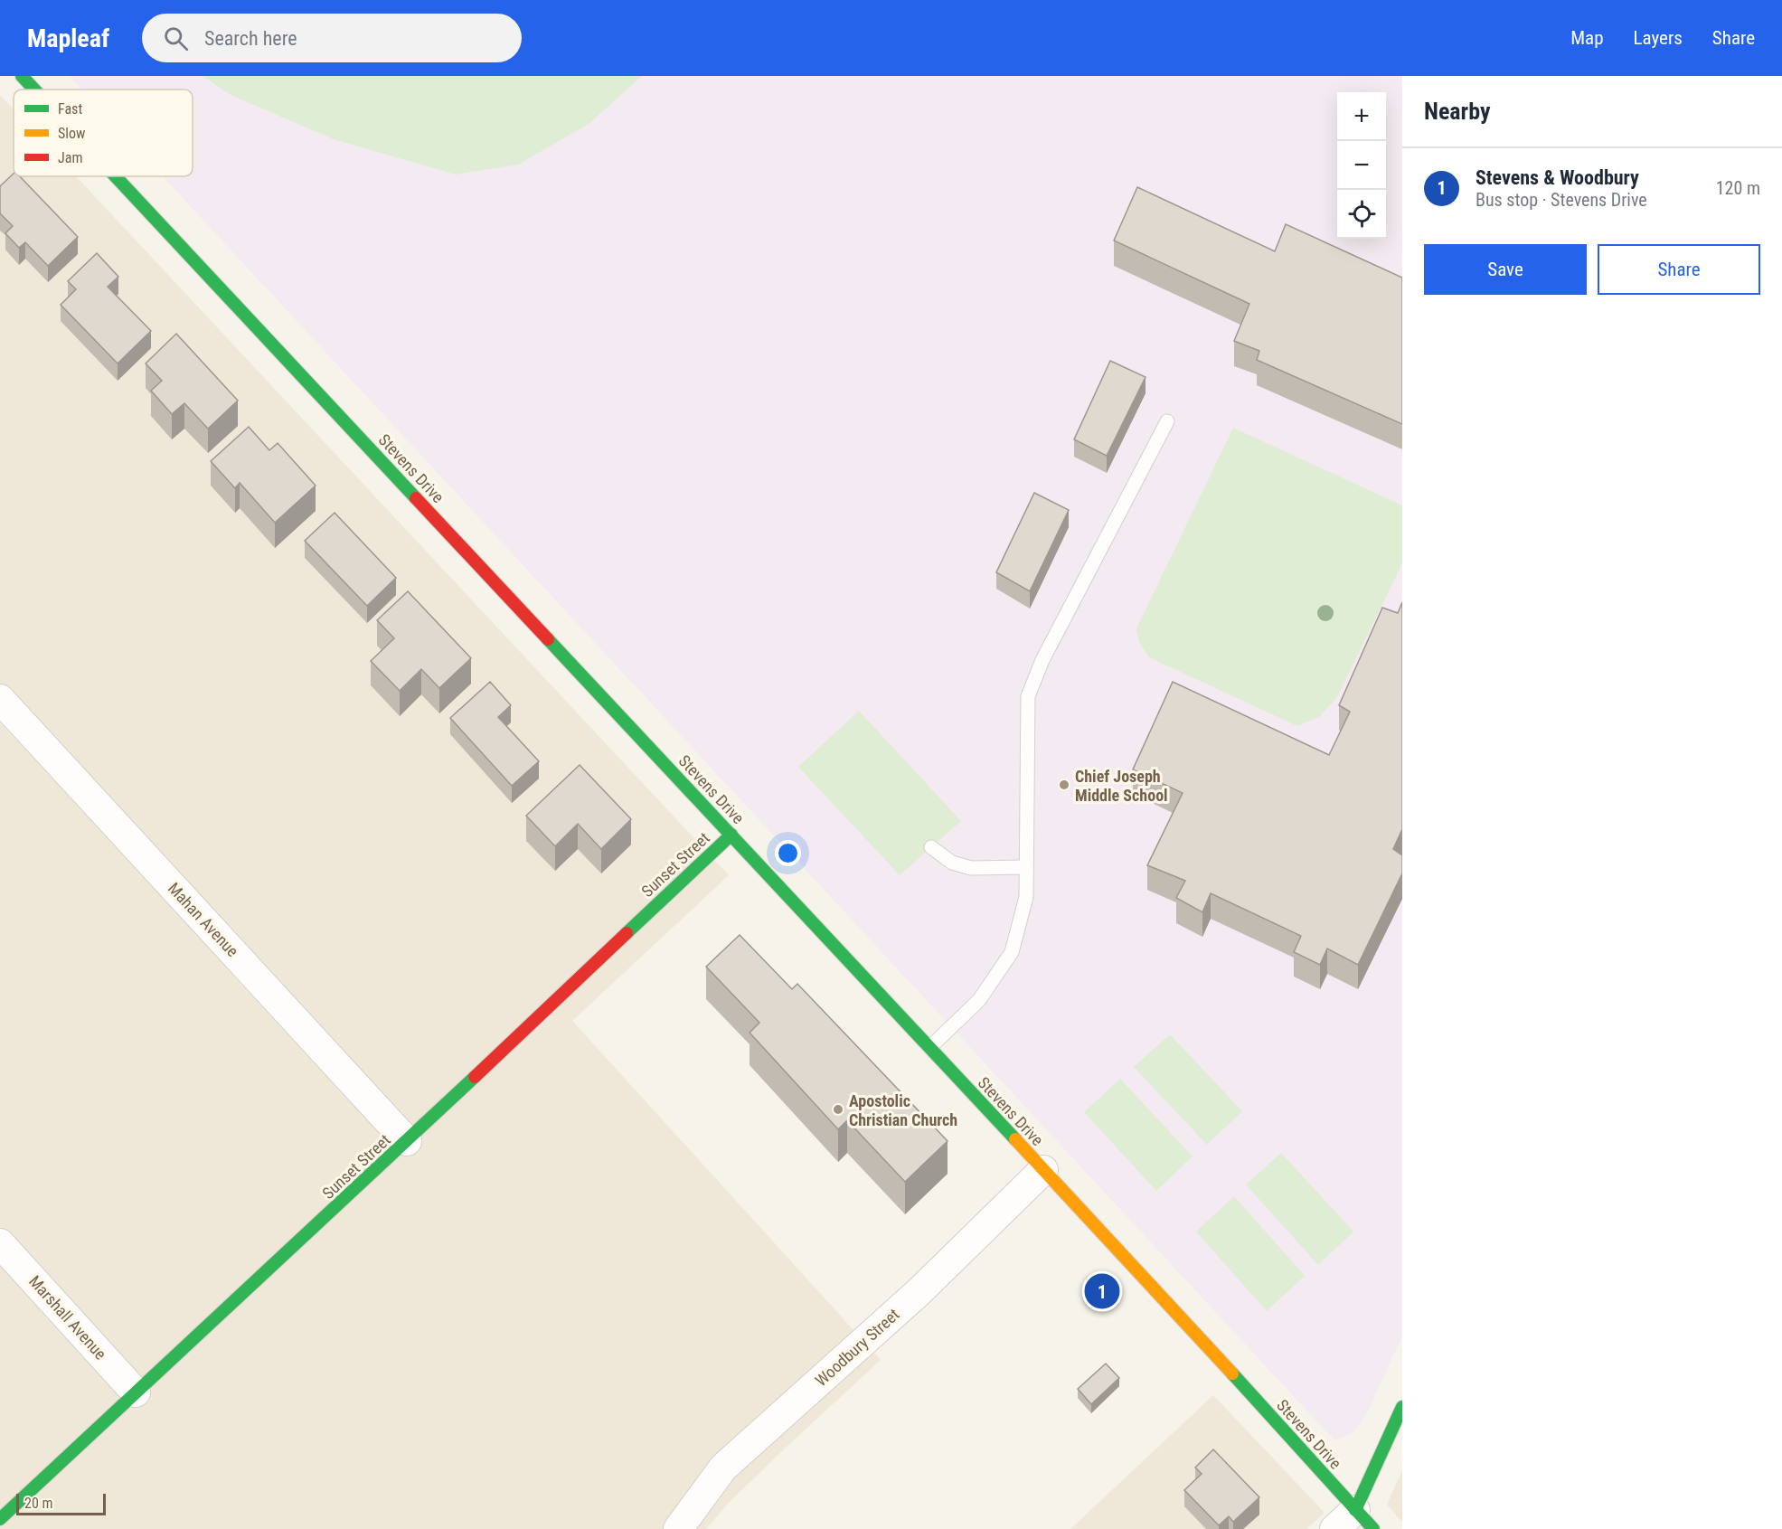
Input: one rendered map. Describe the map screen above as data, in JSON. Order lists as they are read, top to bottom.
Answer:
{
  "streets": {
    "street": [
      "Stevens Drive",
      "Sunset Street",
      "Mahan Avenue",
      "Marshall Avenue",
      "Woodbury Street"
    ]
  },
  "crossings": [
    ["Stevens Drive", "Sunset Street"],
    ["Stevens Drive", "Woodbury Street"],
    ["Sunset Street", "Mahan Avenue"],
    ["Sunset Street", "Marshall Avenue"]
  ],
  "places": ["Chief Joseph Middle School", "Apostolic Christian Church"],
  "legend": ["Fast", "Slow", "Jam"],
  "scale_bar": "20 m",
  "page": {
    "header": "Mapleaf",
    "search": "Search here",
    "nav": ["Map", "Layers", "Share"],
    "heading": "Nearby",
    "map_buttons": ["+", "−"],
    "list": [
      {
        "mark": "1",
        "name": "Stevens & Woodbury",
        "note": "Bus stop · Stevens Drive",
        "value": "120 m"
      }
    ],
    "buttons": ["Save", "Share"],
    "pins": "1",
    "scale": "20 m"
  }
}
